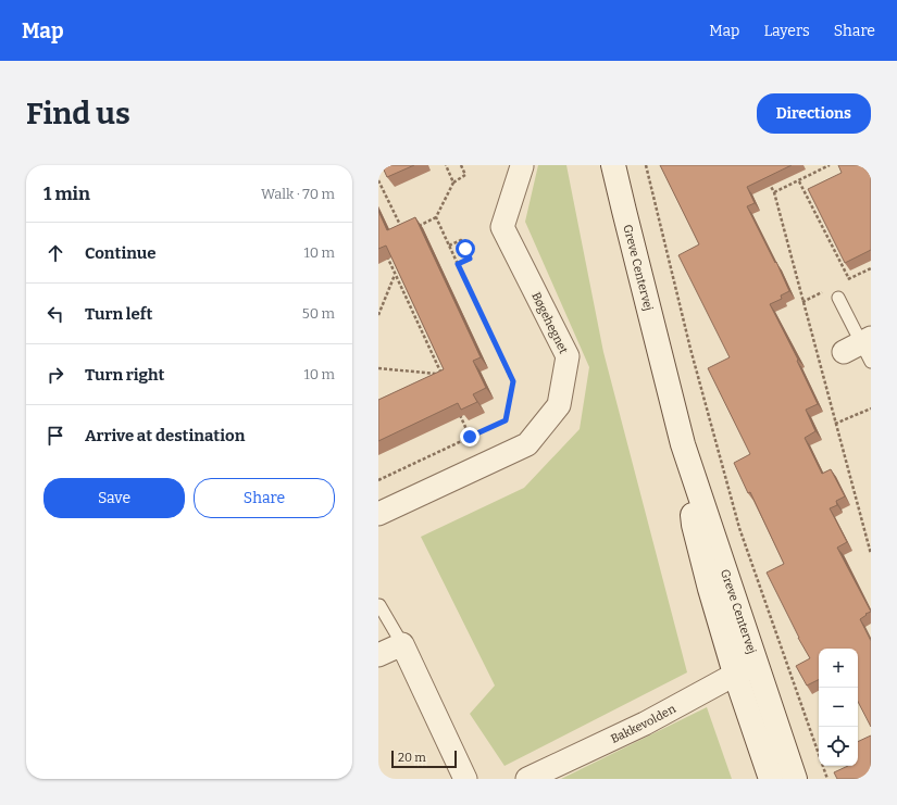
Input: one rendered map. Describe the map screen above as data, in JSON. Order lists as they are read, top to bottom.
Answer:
{
  "streets": {
    "street": ["Greve Centervej", "Bøgehegnet", "Bakkevolden"]
  },
  "crossings": [
    ["Greve Centervej", "Bakkevolden"]
  ],
  "scale_bar": "20 m",
  "page": {
    "header": "Map",
    "nav": ["Map", "Layers", "Share"],
    "buttons": [
      "Directions",
      ["Save", "Share"]
    ],
    "title": "Find us",
    "heading": ["1 min", "Walk · 70 m"],
    "list": [
      ["Continue", "10 m"],
      ["Turn left", "50 m"],
      ["Turn right", "10 m"],
      "Arrive at destination"
    ],
    "map_buttons": ["+", "−"],
    "scale": "20 m"
  }
}
